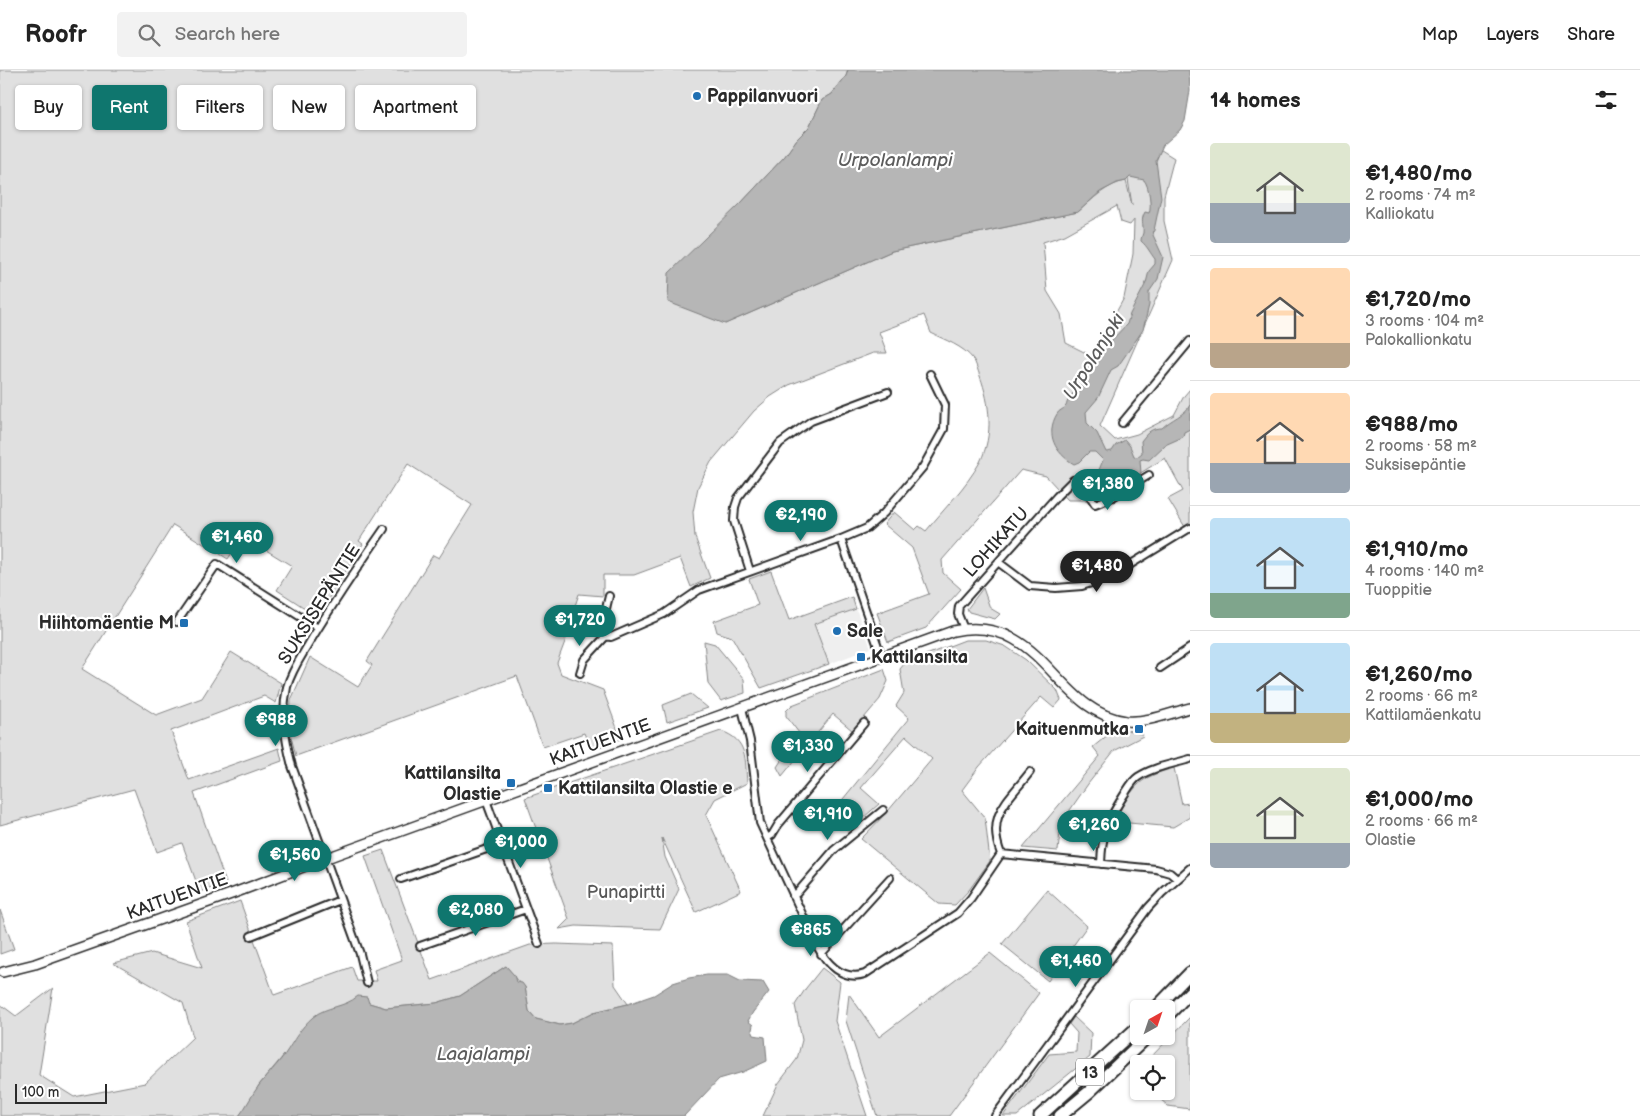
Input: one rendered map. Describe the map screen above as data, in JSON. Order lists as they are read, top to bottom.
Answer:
{
  "streets": {
    "highway": ["13"],
    "street": ["LOHIKATU", "SUKSISEPÄNTIE", "KAITUENTIE"]
  },
  "crossings": [
    ["LOHIKATU", "KAITUENTIE"],
    ["SUKSISEPÄNTIE", "KAITUENTIE"]
  ],
  "water": ["Urpolanlampi", "Urpolanjoki", "Laajalampi"],
  "parks": ["Punapirtti"],
  "places": {
    "other": ["Pappilanvuori", "Sale"],
    "transit": [
      "Hiihtomäentie M",
      "Kattilansilta",
      "Kaituenmutka",
      "Kattilansilta Olastie",
      "Kattilansilta Olastie e"
    ]
  },
  "scale_bar": "100 m",
  "north": "top right",
  "page": {
    "header": "Roofr",
    "search": "Search here",
    "nav": ["Map", "Layers", "Share"],
    "heading": "14 homes",
    "chip": [
      "Buy",
      "Rent",
      "Filters",
      "New",
      "Apartment"
    ],
    "list": [
      {
        "name": "€1,480/mo",
        "note": "2 rooms · 74 m² · Kalliokatu"
      },
      {
        "name": "€1,720/mo",
        "note": "3 rooms · 104 m² · Palokallionkatu"
      },
      {
        "name": "€988/mo",
        "note": "2 rooms · 58 m² · Suksisepäntie"
      },
      {
        "name": "€1,910/mo",
        "note": "4 rooms · 140 m² · Tuoppitie"
      },
      {
        "name": "€1,260/mo",
        "note": "2 rooms · 66 m² · Kattilamäenkatu"
      },
      {
        "name": "€1,000/mo",
        "note": "2 rooms · 66 m² · Olastie"
      }
    ],
    "price": [
      "€1,380",
      "€2,190",
      "€1,460",
      "€1,480",
      "€1,720",
      "€988",
      "€1,330",
      "€1,910",
      "€1,260",
      "€1,000",
      "€1,560",
      "€2,080",
      "€865",
      "€1,460"
    ],
    "scale": "100 m"
  }
}
